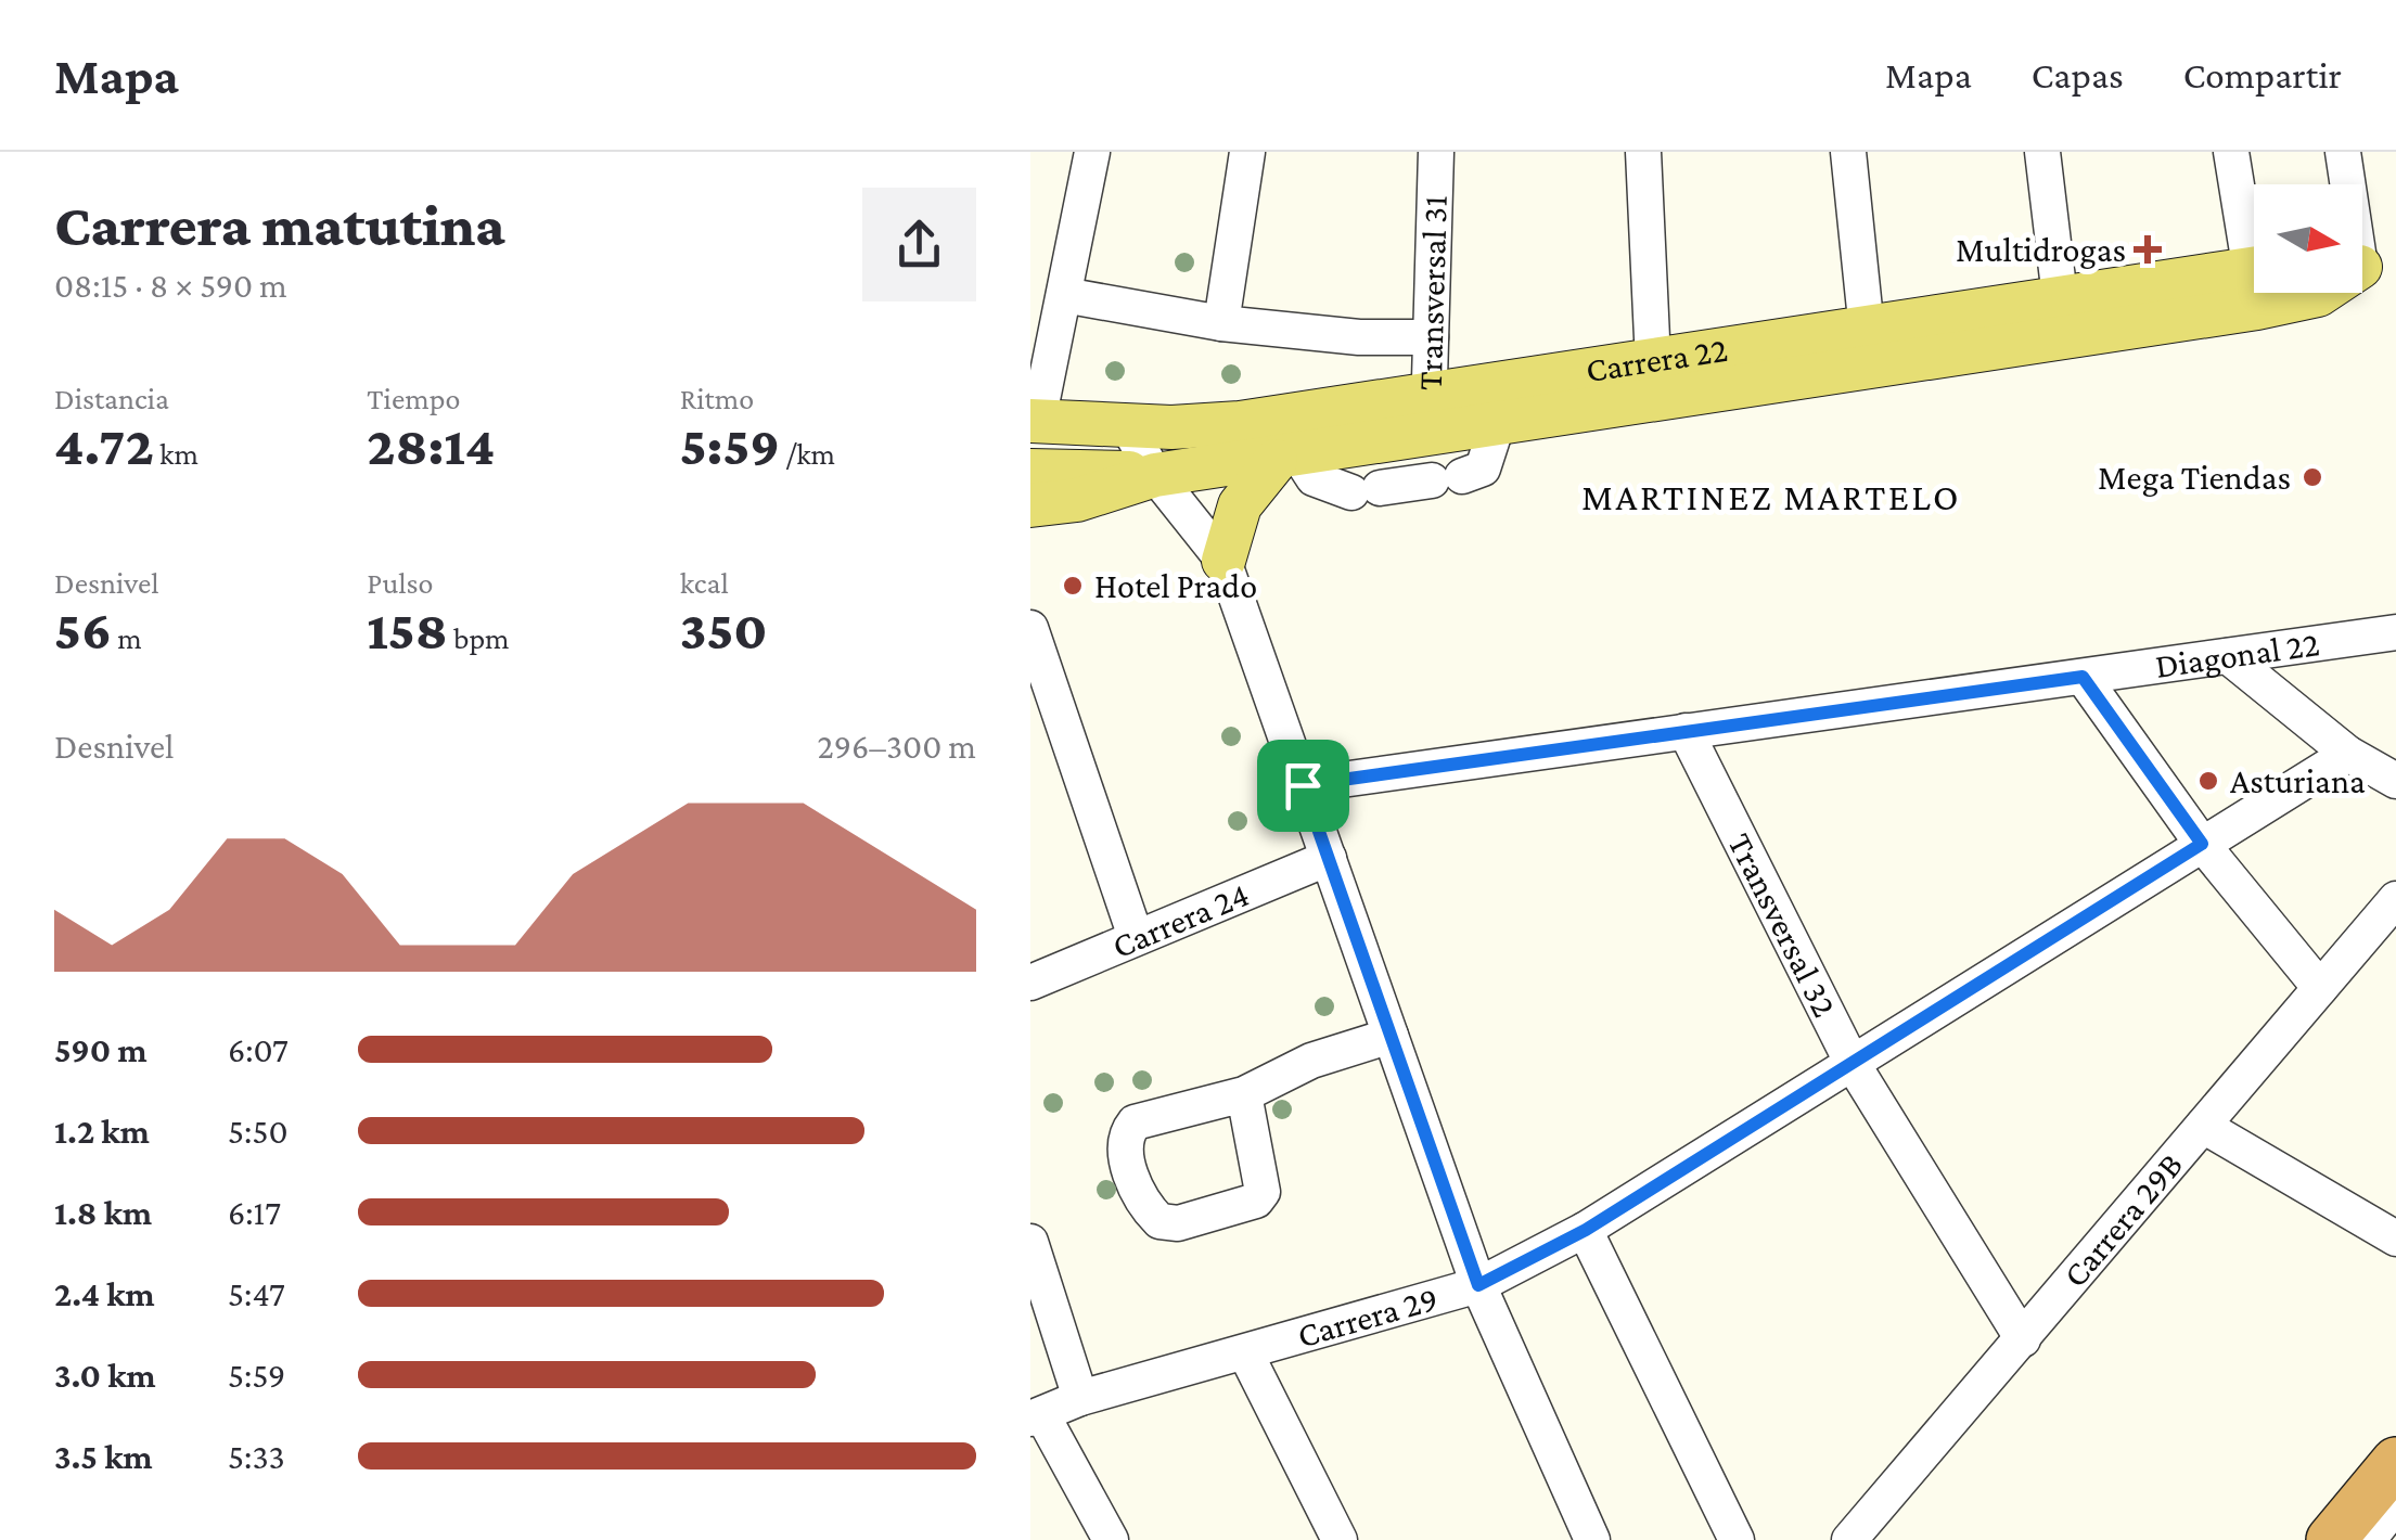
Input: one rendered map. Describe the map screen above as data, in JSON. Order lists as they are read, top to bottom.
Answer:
{
  "streets": {
    "main road": ["Carrera 22"],
    "street": [
      "Transversal 31",
      "Diagonal 22",
      "Carrera 24",
      "Transversal 32",
      "Carrera 29B",
      "Carrera 29"
    ]
  },
  "crossings": [
    ["Transversal 31", "Carrera 22"],
    ["Diagonal 22", "Transversal 32"],
    ["Transversal 32", "Carrera 29B"],
    ["Transversal 32", "Carrera 29"]
  ],
  "districts": ["MARTINEZ MARTELO"],
  "places": {
    "health": ["Multidrogas"],
    "other": ["Mega Tiendas", "Hotel Prado", "Asturiana"]
  },
  "north": "right",
  "page": {
    "header": "Mapa",
    "nav": ["Mapa", "Capas", "Compartir"],
    "heading": ["Carrera matutina", "08:15 · 8 × 590 m"],
    "stats": [
      ["Distancia", "4.72 km"],
      ["Tiempo", "28:14"],
      ["Ritmo", "5:59 /km"],
      ["Desnivel", "56 m"],
      ["Pulso", "158 bpm"],
      ["kcal", "350"]
    ],
    "chart": ["Desnivel", "296–300 m"],
    "list": [
      {
        "name": "590 m",
        "note": "6:07"
      },
      {
        "name": "1.2 km",
        "note": "5:50"
      },
      {
        "name": "1.8 km",
        "note": "6:17"
      },
      {
        "name": "2.4 km",
        "note": "5:47"
      },
      {
        "name": "3.0 km",
        "note": "5:59"
      },
      {
        "name": "3.5 km",
        "note": "5:33"
      }
    ]
  }
}
